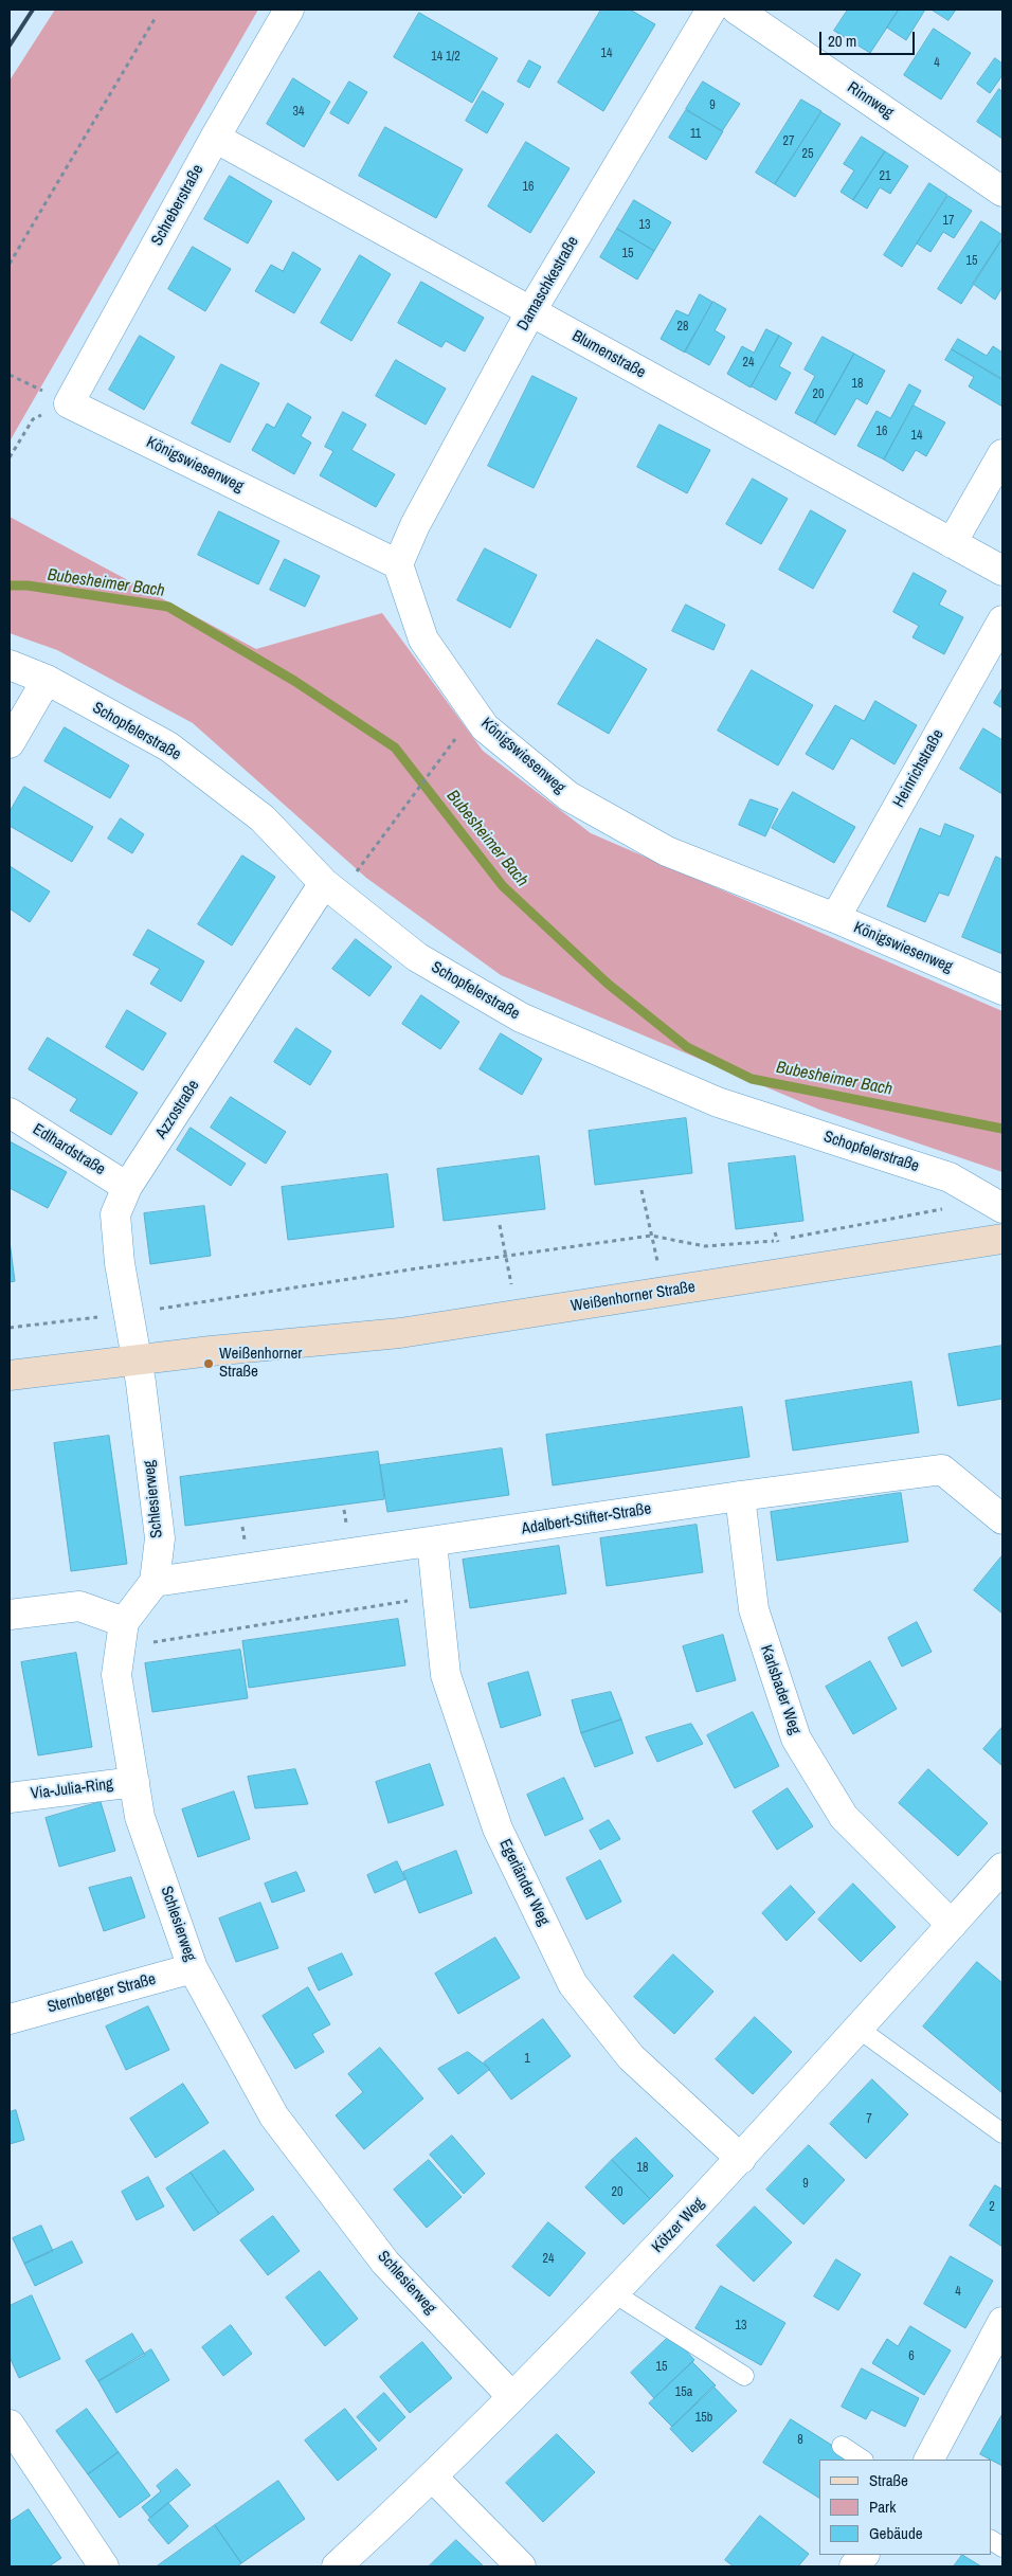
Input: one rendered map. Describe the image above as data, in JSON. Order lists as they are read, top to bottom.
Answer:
{
  "streets": {
    "main road": ["Weißenhorner Straße"],
    "street": [
      "Rinnweg",
      "Schreberstraße",
      "Damaschkestraße",
      "Blumenstraße",
      "Königswiesenweg",
      "Schopfelerstraße",
      "Heinrichstraße",
      "Azzostraße",
      "Edlhardstraße",
      "Schlesierweg",
      "Adalbert-Stifter-Straße",
      "Karlsbader Weg",
      "Via-Julia-Ring",
      "Egerländer Weg",
      "Sternberger Straße",
      "Kötzer Weg"
    ]
  },
  "crossings": [
    ["Schreberstraße", "Blumenstraße"],
    ["Schreberstraße", "Königswiesenweg"],
    ["Damaschkestraße", "Blumenstraße"],
    ["Damaschkestraße", "Königswiesenweg"],
    ["Königswiesenweg", "Heinrichstraße"],
    ["Schopfelerstraße", "Azzostraße"],
    ["Azzostraße", "Edlhardstraße"],
    ["Azzostraße", "Weißenhorner Straße"],
    ["Azzostraße", "Schlesierweg"],
    ["Weißenhorner Straße", "Schlesierweg"],
    ["Schlesierweg", "Adalbert-Stifter-Straße"],
    ["Schlesierweg", "Via-Julia-Ring"],
    ["Schlesierweg", "Sternberger Straße"],
    ["Schlesierweg", "Kötzer Weg"],
    ["Adalbert-Stifter-Straße", "Karlsbader Weg"],
    ["Adalbert-Stifter-Straße", "Egerländer Weg"],
    ["Karlsbader Weg", "Kötzer Weg"],
    ["Egerländer Weg", "Kötzer Weg"]
  ],
  "water": ["Bubesheimer Bach"],
  "places": ["Weißenhorner Straße"],
  "house_numbers": [
    "14",
    "14 1/2",
    "4",
    "9",
    "34",
    "11",
    "27",
    "25",
    "21",
    "16",
    "17",
    "13",
    "15",
    "15",
    "28",
    "24",
    "18",
    "20",
    "16",
    "14",
    "1",
    "7",
    "18",
    "9",
    "20",
    "2",
    "24",
    "4",
    "13",
    "6",
    "15",
    "15a",
    "15b",
    "8"
  ],
  "legend": ["Straße", "Park", "Gebäude"],
  "scale_bar": "20 m"
}
